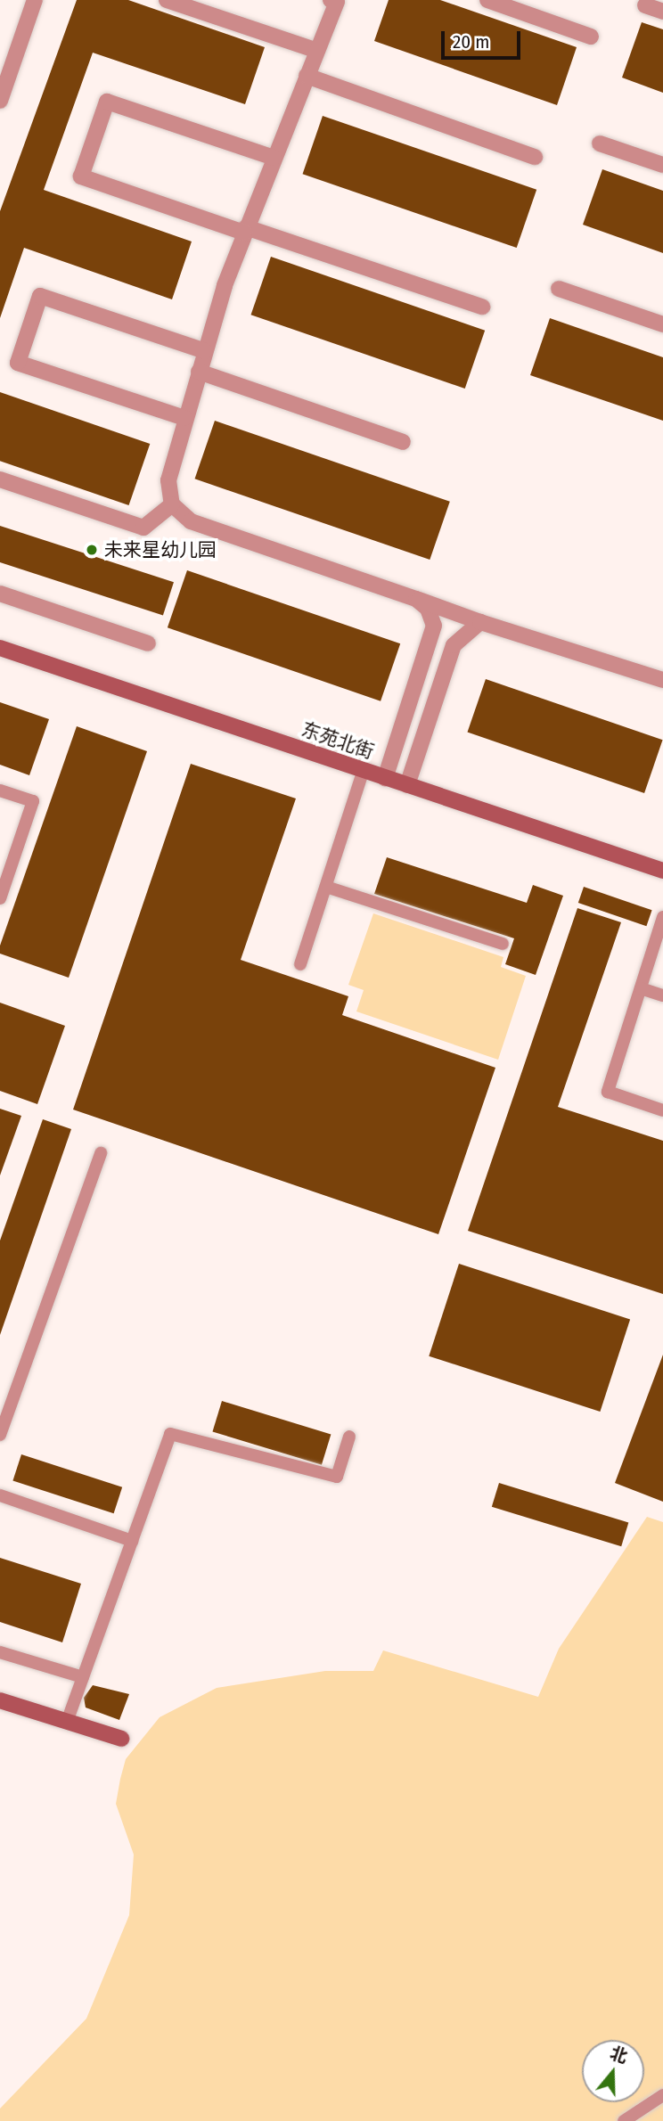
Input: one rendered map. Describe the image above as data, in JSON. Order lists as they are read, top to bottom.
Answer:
{
  "streets": {
    "main road": ["东苑北街"]
  },
  "places": ["未来星幼儿园"],
  "scale_bar": "20 m",
  "north": "top"
}
